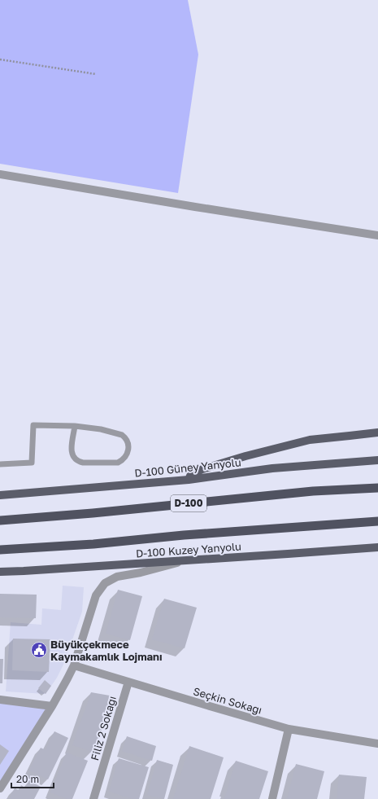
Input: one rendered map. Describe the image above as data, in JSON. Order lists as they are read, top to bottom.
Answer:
{
  "streets": {
    "highway": ["D-100"],
    "main road": ["D-100 Güney Yanyolu", "D-100 Kuzey Yanyolu"],
    "street": ["Seçkin Sokağı", "Filiz 2 Sokağı"]
  },
  "crossings": [
    ["Seçkin Sokağı", "Filiz 2 Sokağı"]
  ],
  "places": {
    "public building": ["Büyükçekmece Kaymakamlık Lojmanı"]
  },
  "scale_bar": "20 m"
}
